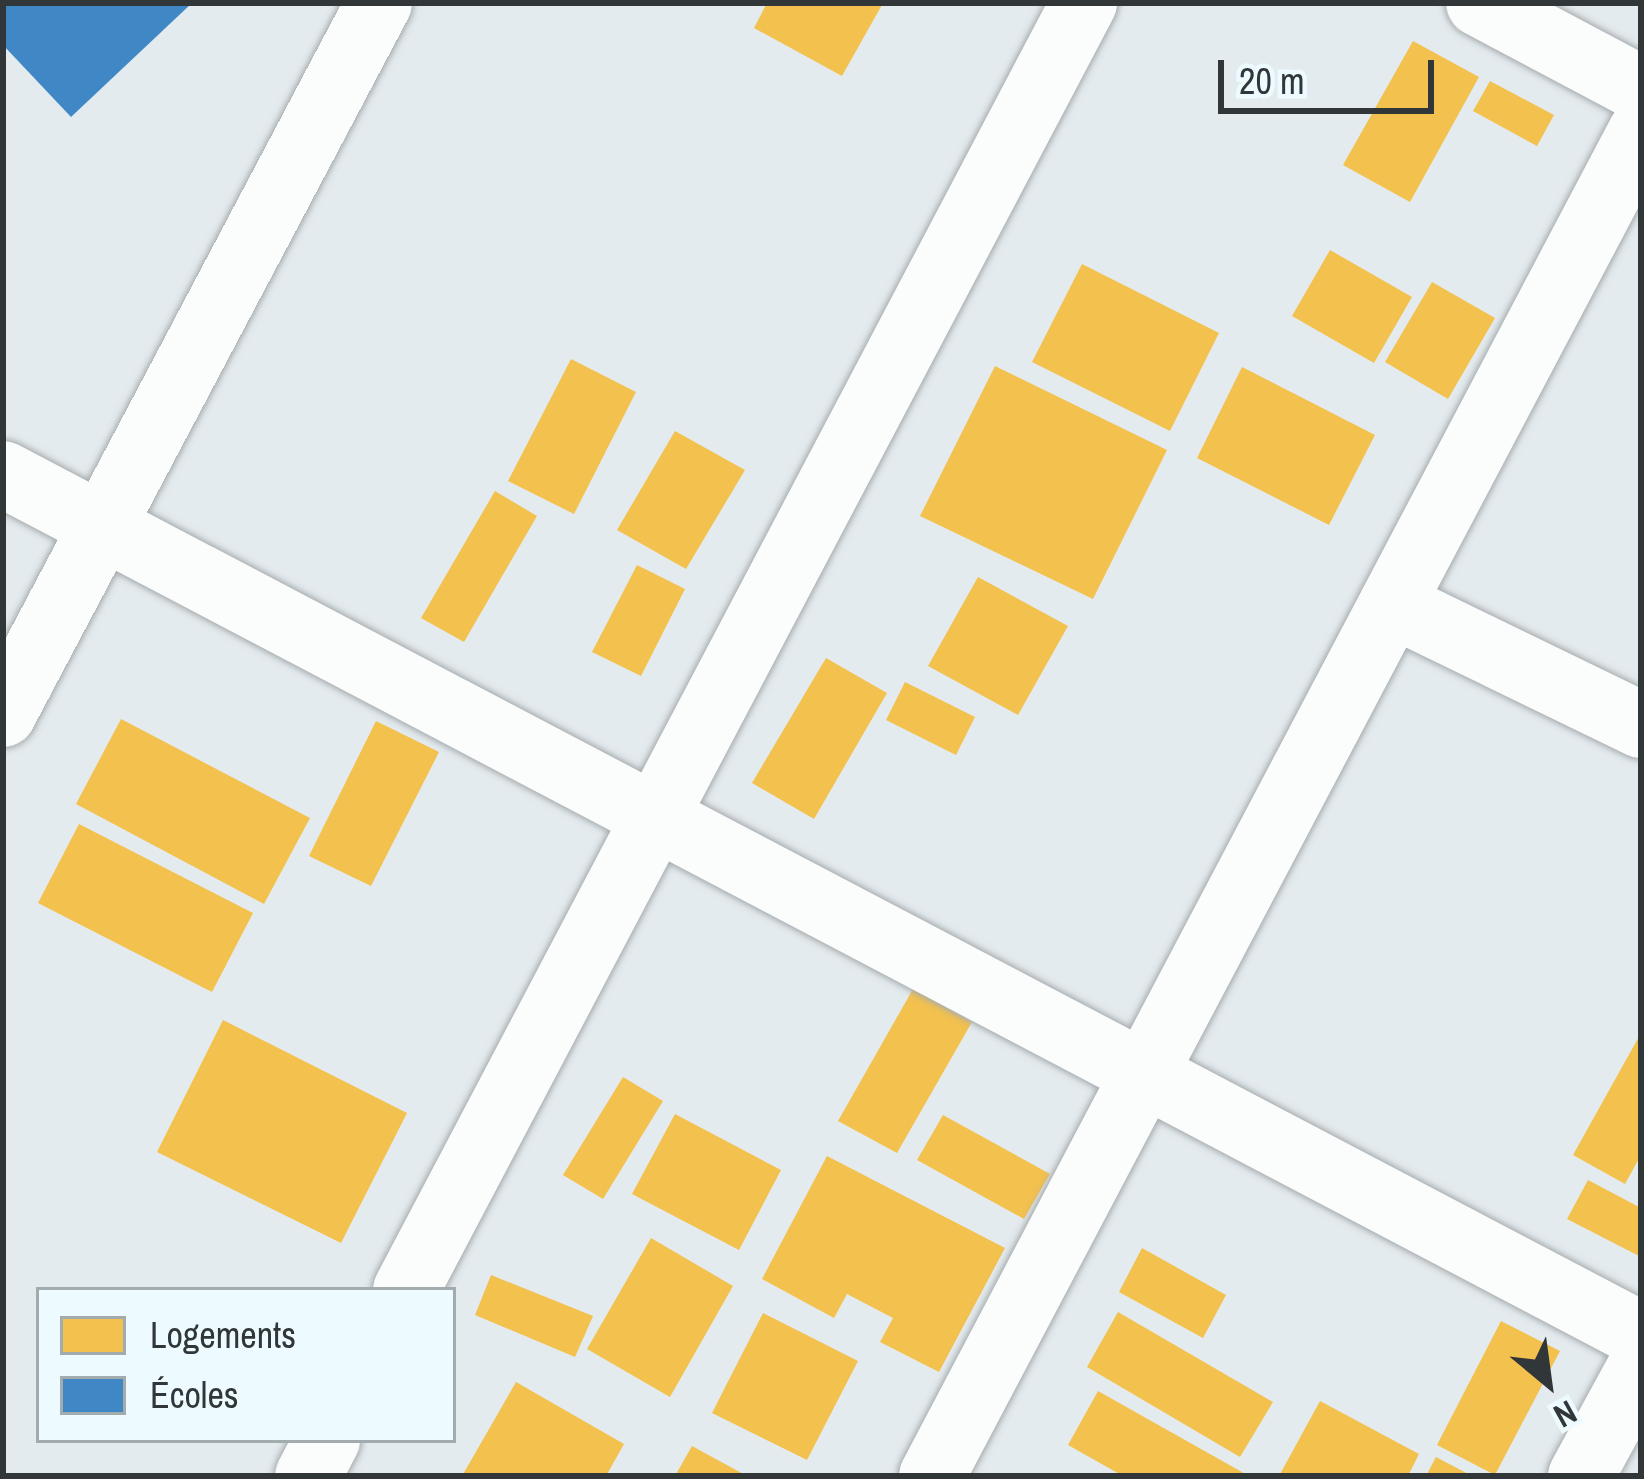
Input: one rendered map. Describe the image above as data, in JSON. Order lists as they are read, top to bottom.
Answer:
{
  "legend": ["Logements", "Écoles"],
  "scale_bar": "20 m",
  "north": "bottom right"
}
